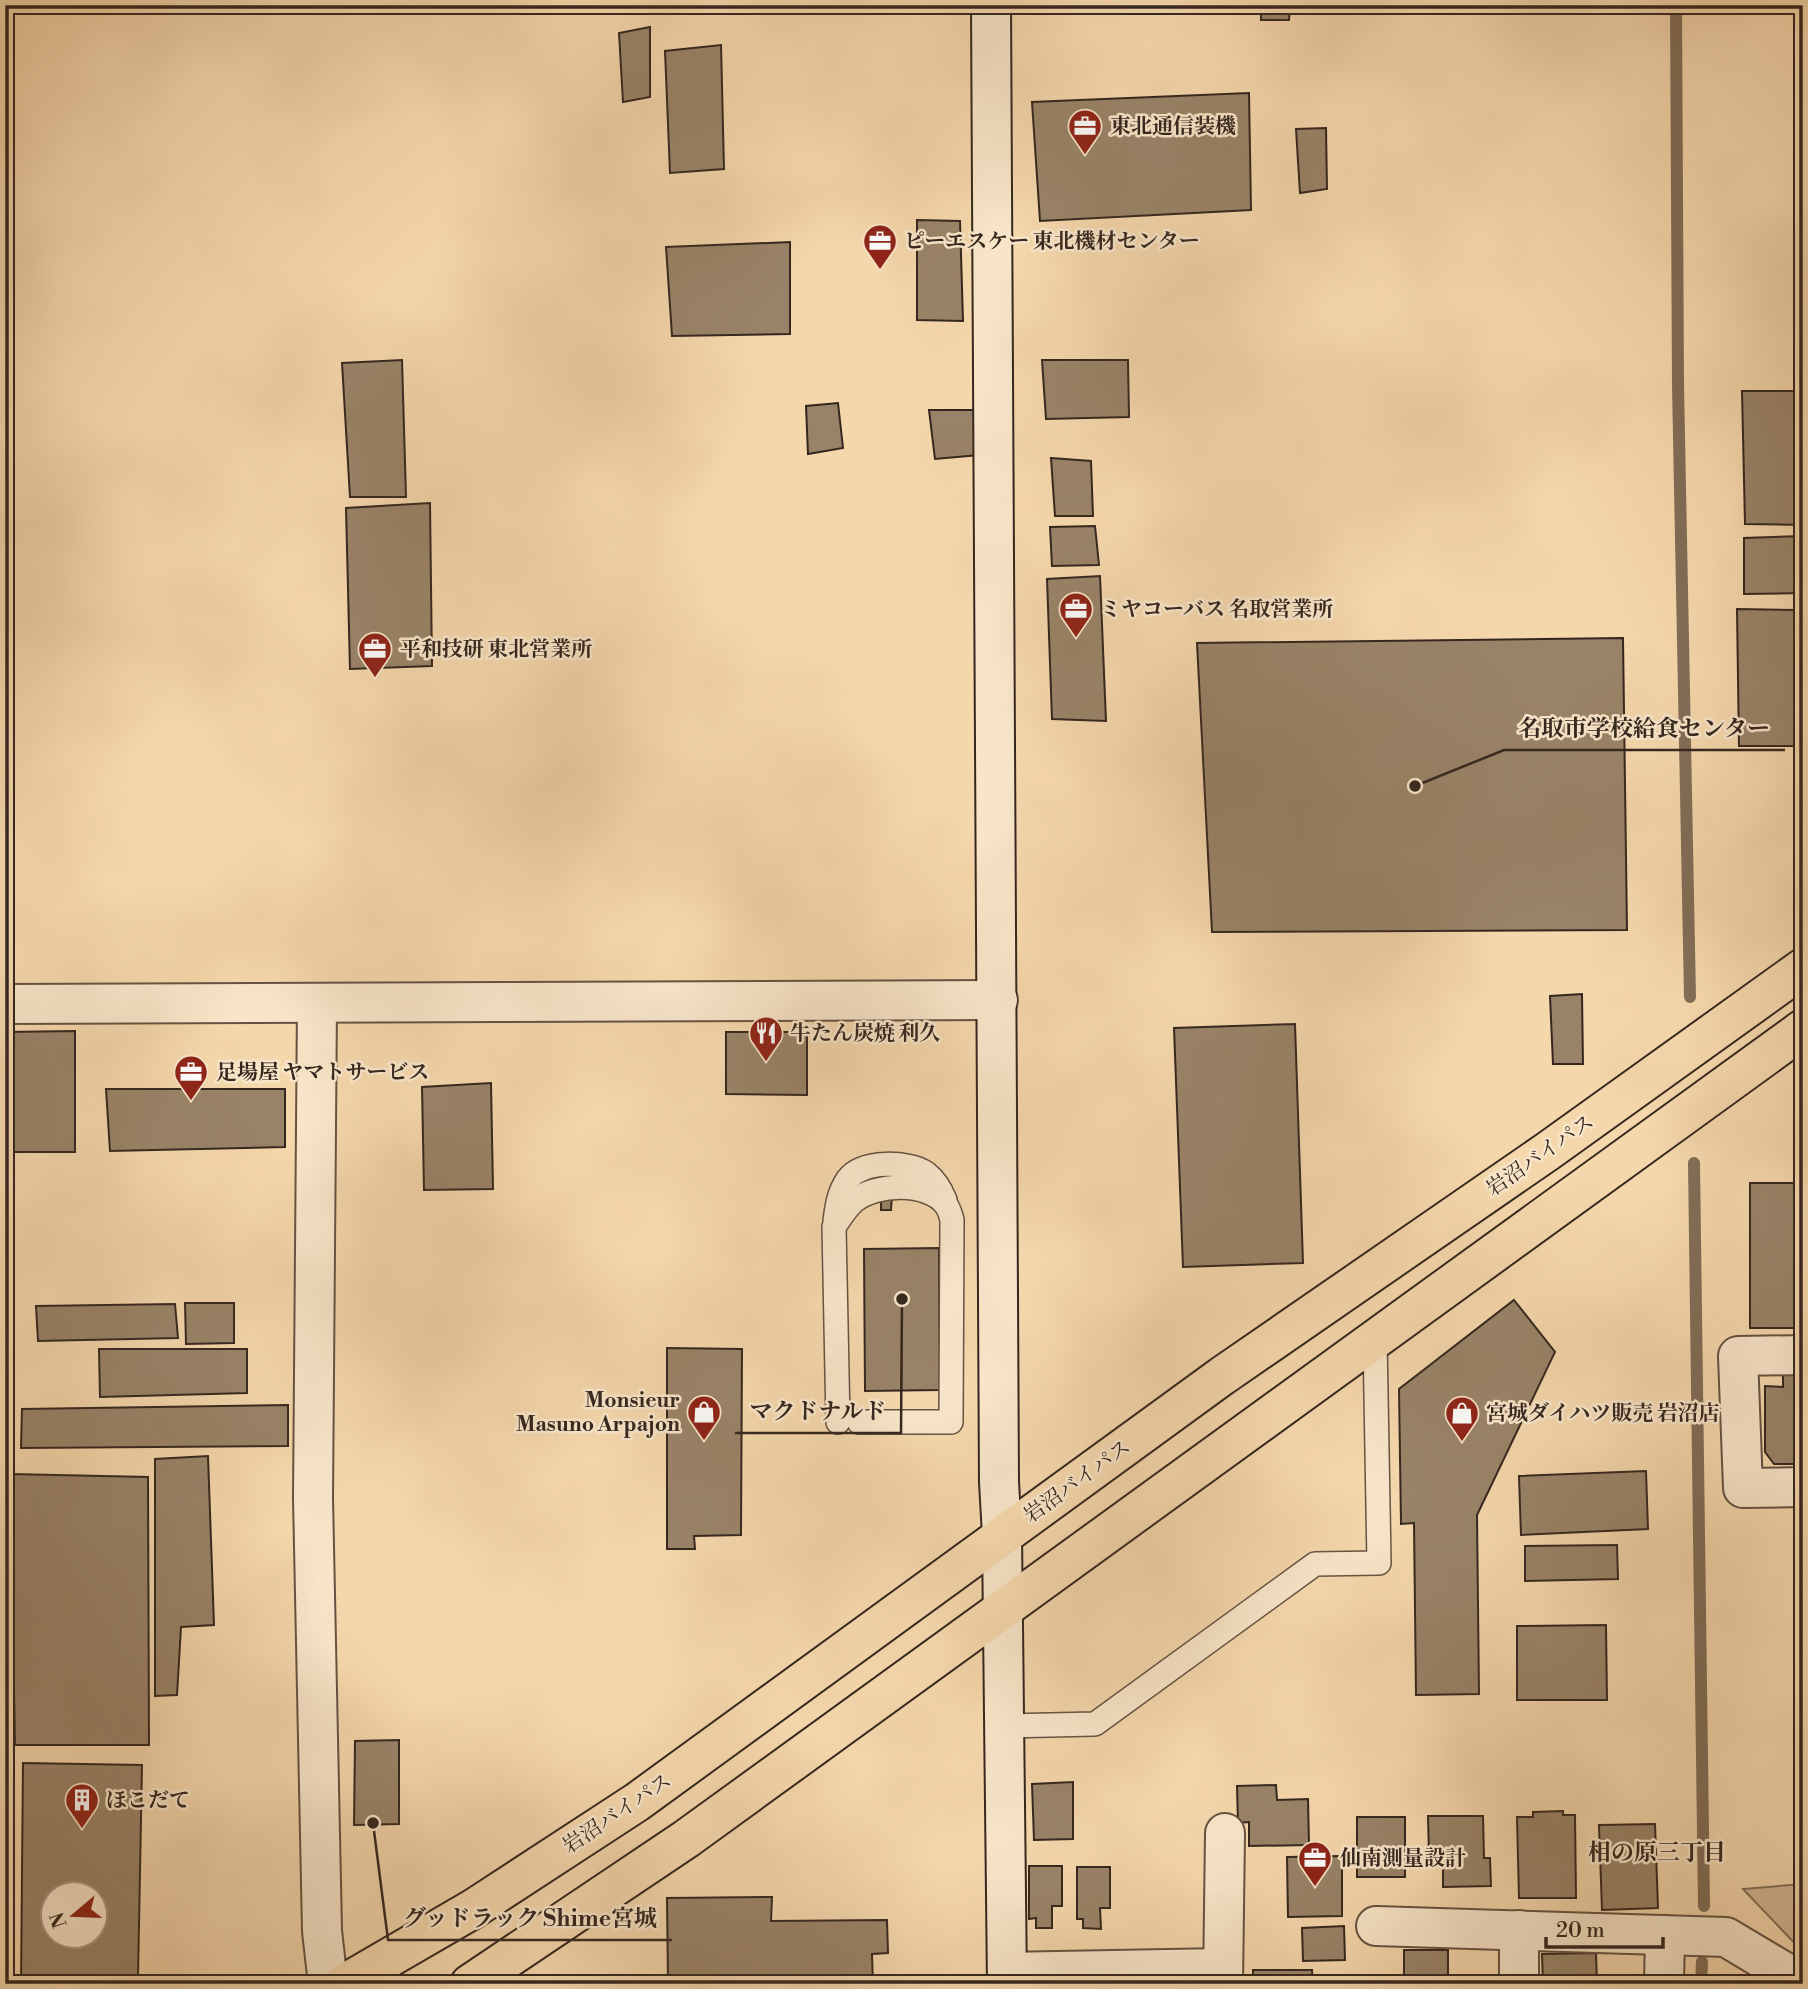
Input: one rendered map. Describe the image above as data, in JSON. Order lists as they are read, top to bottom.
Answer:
{
  "streets": {
    "highway": ["岩沼バイパス"]
  },
  "districts": ["相の原三丁目"],
  "places": {
    "office": [
      "東北通信装機",
      "ピーエスケー 東北機材センター",
      "ミヤコーバス 名取営業所",
      "平和技研 東北営業所",
      "足場屋 ヤマトサービス",
      "仙南測量設計"
    ],
    "other": ["名取市学校給食センター", "マクドナルド", "グッドラック Shime宮城"],
    "restaurant": ["牛たん炭焼 利久"],
    "shop": ["Monsieur Masuno Arpajon", "宮城ダイハツ販売 岩沼店"],
    "building": ["ほこだて"]
  },
  "scale_bar": "20 m",
  "north": "left"
}
